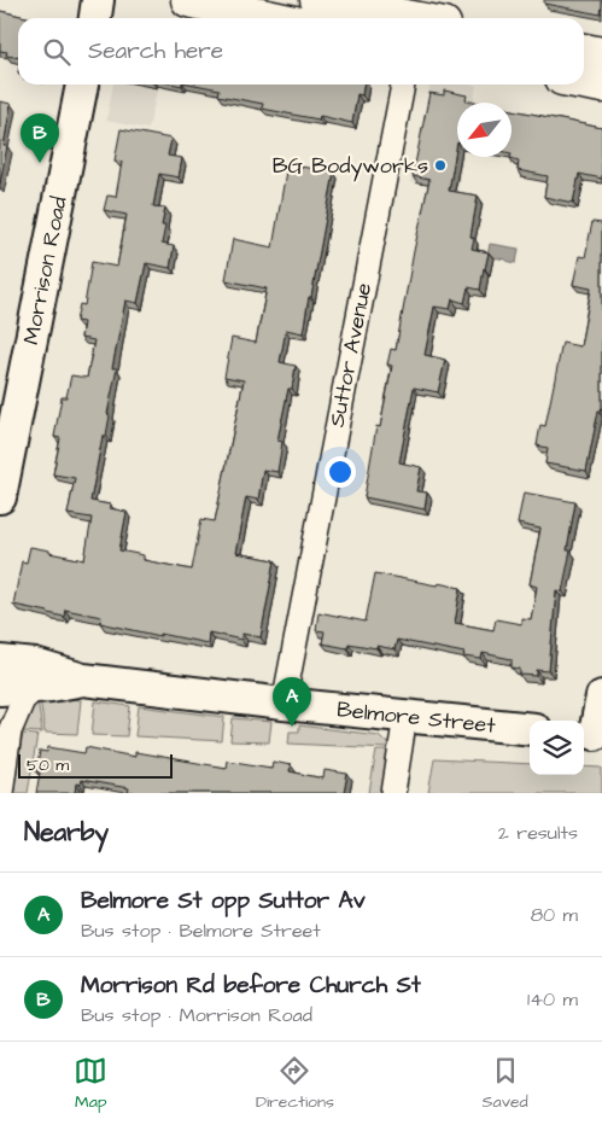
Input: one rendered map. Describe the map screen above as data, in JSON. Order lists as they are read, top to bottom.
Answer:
{
  "streets": {
    "street": ["Morrison Road", "Suttor Avenue", "Belmore Street"]
  },
  "crossings": [
    ["Suttor Avenue", "Belmore Street"]
  ],
  "places": ["BG Bodyworks"],
  "scale_bar": "50 m",
  "north": "bottom left",
  "page": {
    "search": "Search here",
    "pins": ["B", "A"],
    "scale": "50 m",
    "heading": ["Nearby", "2 results"],
    "list": [
      {
        "mark": "A",
        "name": "Belmore St opp Suttor Av",
        "note": "Bus stop · Belmore Street",
        "value": "80 m"
      },
      {
        "mark": "B",
        "name": "Morrison Rd before Church St",
        "note": "Bus stop · Morrison Road",
        "value": "140 m"
      }
    ],
    "nav": ["Map", "Directions", "Saved"]
  }
}
